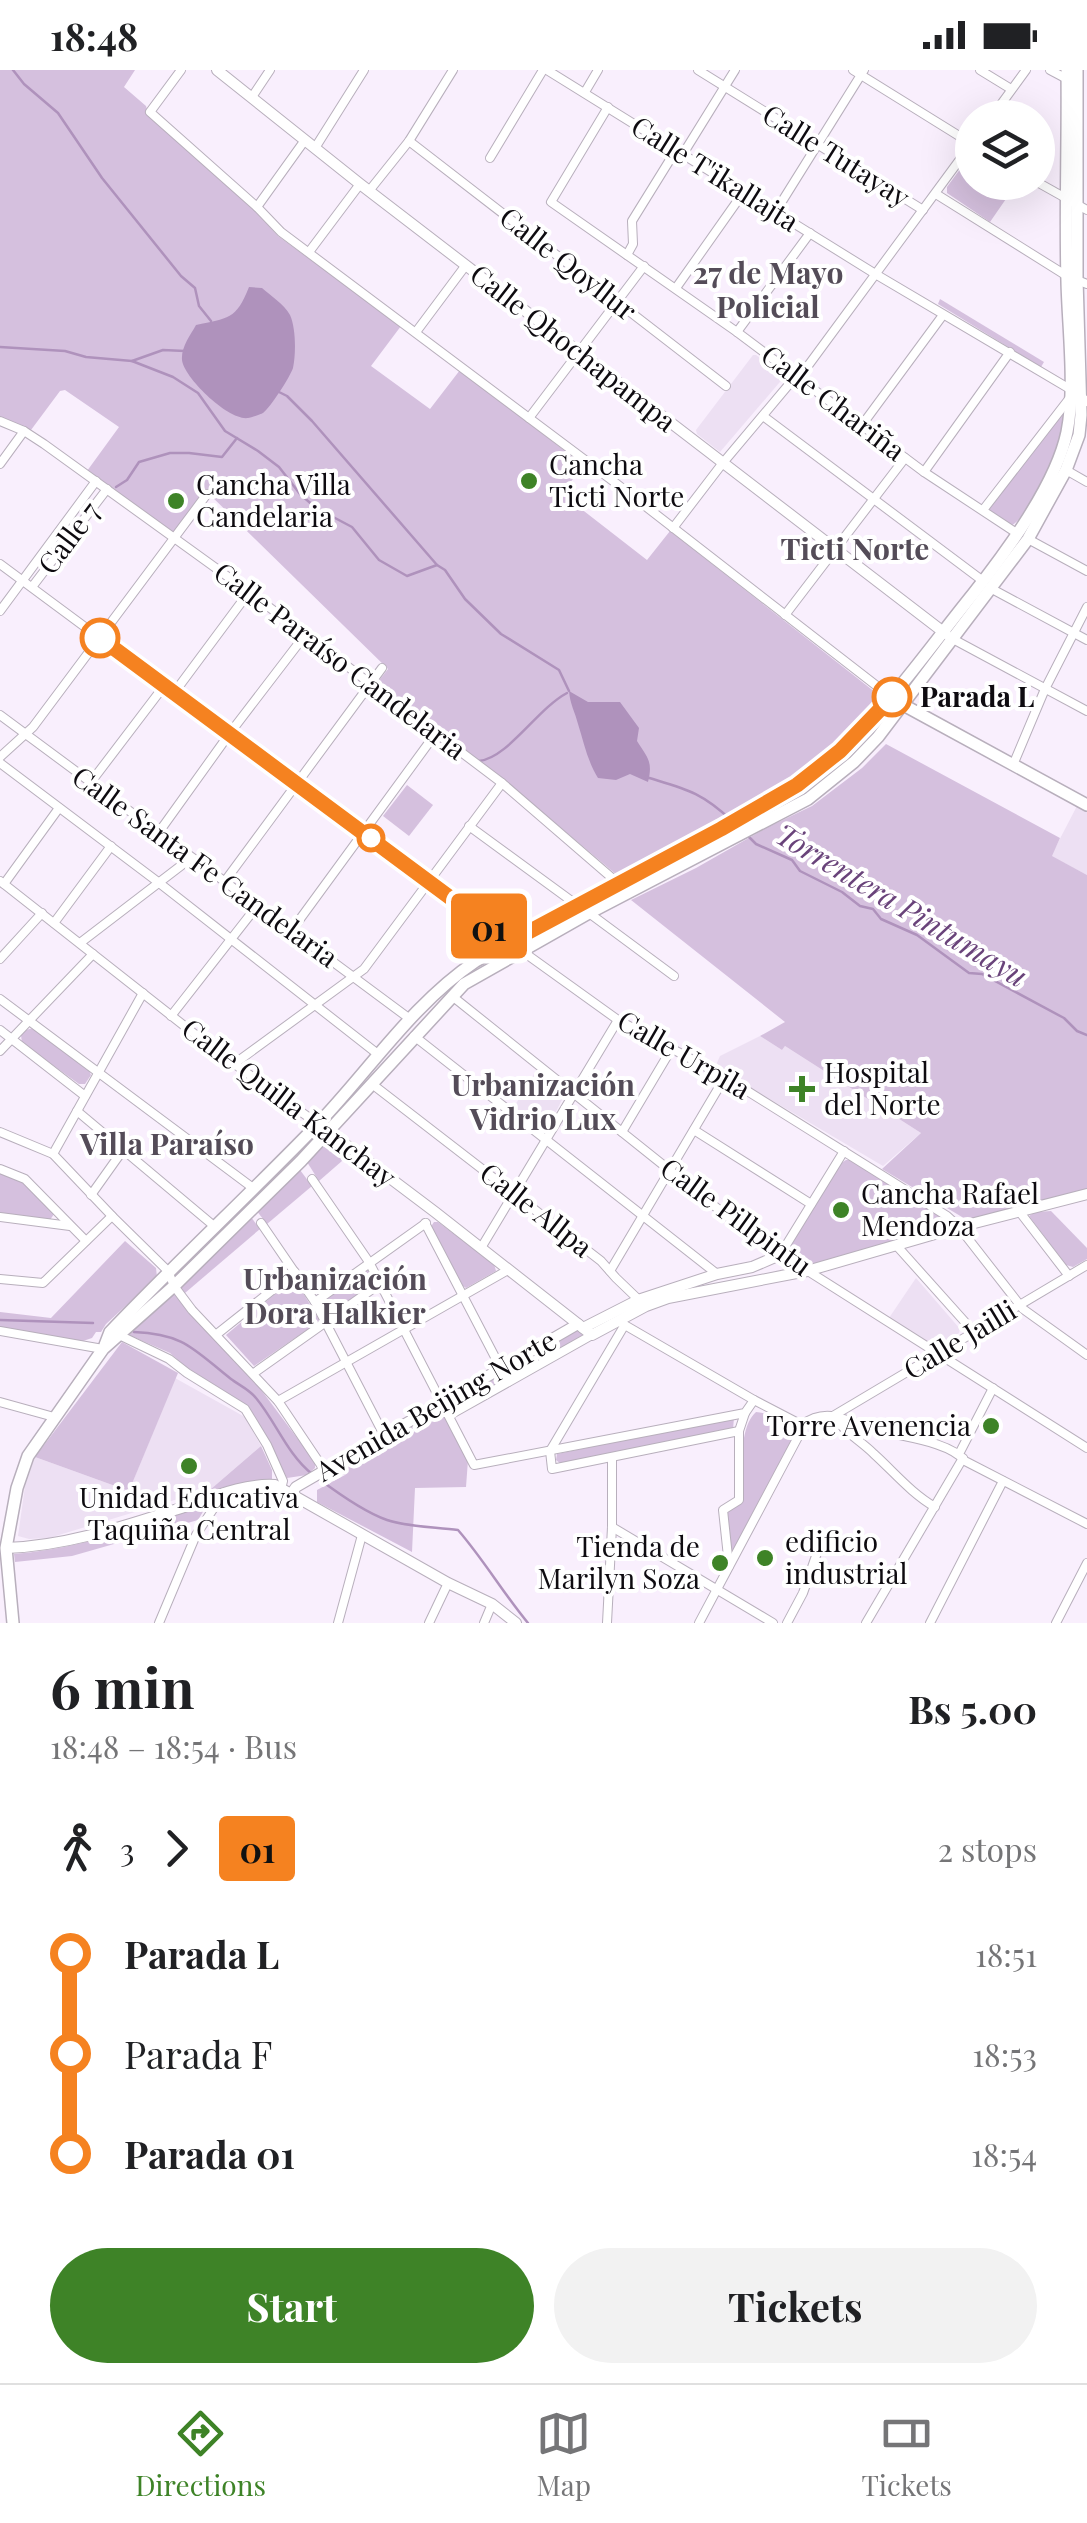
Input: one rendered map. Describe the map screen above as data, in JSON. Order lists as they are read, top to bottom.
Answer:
{
  "streets": {
    "street": [
      "Calle Tutayay",
      "Calle T'ikallajta",
      "Calle Qoyllur",
      "Calle Qhochapampa",
      "Calle Chariña",
      "Calle 7",
      "Calle Paraíso Candelaria",
      "Calle Santa Fe Candelaria",
      "Calle Urpila",
      "Calle Quilla Kanchay",
      "Calle Allpa",
      "Calle Pillpintu",
      "Calle Jailli",
      "Avenida Beijing Norte"
    ]
  },
  "crossings": [
    ["Calle T'ikallajta", "Calle Chariña"],
    ["Calle 7", "Calle Paraíso Candelaria"],
    ["Calle 7", "Calle Urpila"],
    ["Calle Urpila", "Calle Jailli"],
    ["Calle Urpila", "Avenida Beijing Norte"],
    ["Calle Quilla Kanchay", "Avenida Beijing Norte"],
    ["Calle Allpa", "Avenida Beijing Norte"],
    ["Calle Pillpintu", "Calle Jailli"],
    ["Calle Pillpintu", "Avenida Beijing Norte"]
  ],
  "districts": [
    "27 de Mayo Policial",
    "Ticti Norte",
    "Urbanización Vidrio Lux",
    "Villa Paraíso",
    "Urbanización Dora Halkier"
  ],
  "water": ["Torrentera Pintumayu"],
  "places": {
    "other": [
      "Cancha Ticti Norte",
      "Cancha Villa Candelaria",
      "Parada L",
      "Cancha Rafael Mendoza",
      "Torre Avenencia",
      "Unidad Educativa Taquiña Central",
      "edificio industrial",
      "Tienda de Marilyn Soza"
    ],
    "health": ["Hospital del Norte"]
  },
  "lines": ["bus line 01"],
  "page": {
    "status": "18:48",
    "on_map": "01",
    "heading": ["6 min", "18:48 – 18:54 · Bus", "Bs 5.00"],
    "legs": ["3", "01", "2 stops"],
    "list": [
      {
        "name": "Parada L",
        "value": "18:51"
      },
      {
        "name": "Parada F",
        "value": "18:53"
      },
      {
        "name": "Parada 01",
        "value": "18:54"
      }
    ],
    "buttons": ["Start", "Tickets"],
    "tabs": ["Directions", "Map", "Tickets"]
  }
}
